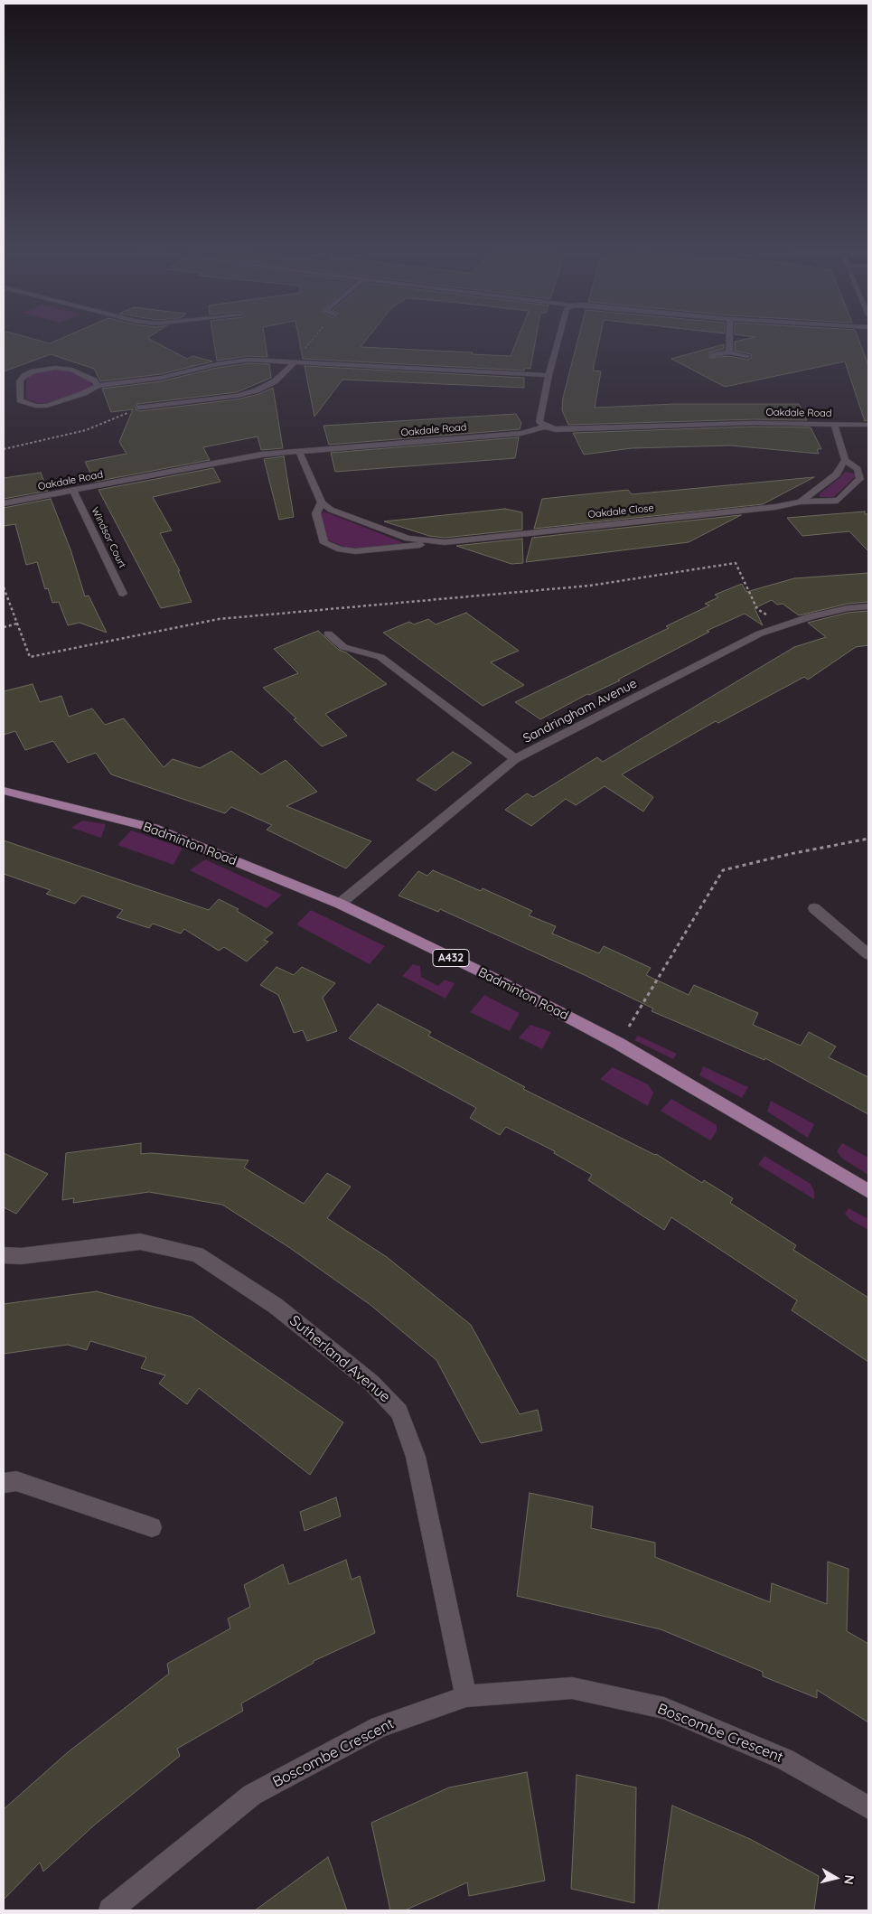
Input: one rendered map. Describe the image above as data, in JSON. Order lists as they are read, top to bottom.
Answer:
{
  "streets": {
    "main road": ["Badminton Road", "A432"],
    "street": [
      "Oakdale Road",
      "Oakdale Close",
      "Windsor Court",
      "Sandringham Avenue",
      "Sutherland Avenue",
      "Boscombe Crescent"
    ]
  },
  "crossings": [
    ["Oakdale Road", "Oakdale Close"],
    ["Oakdale Road", "Windsor Court"],
    ["Sandringham Avenue", "Badminton Road"],
    ["Sutherland Avenue", "Boscombe Crescent"]
  ],
  "north": "right"
}
